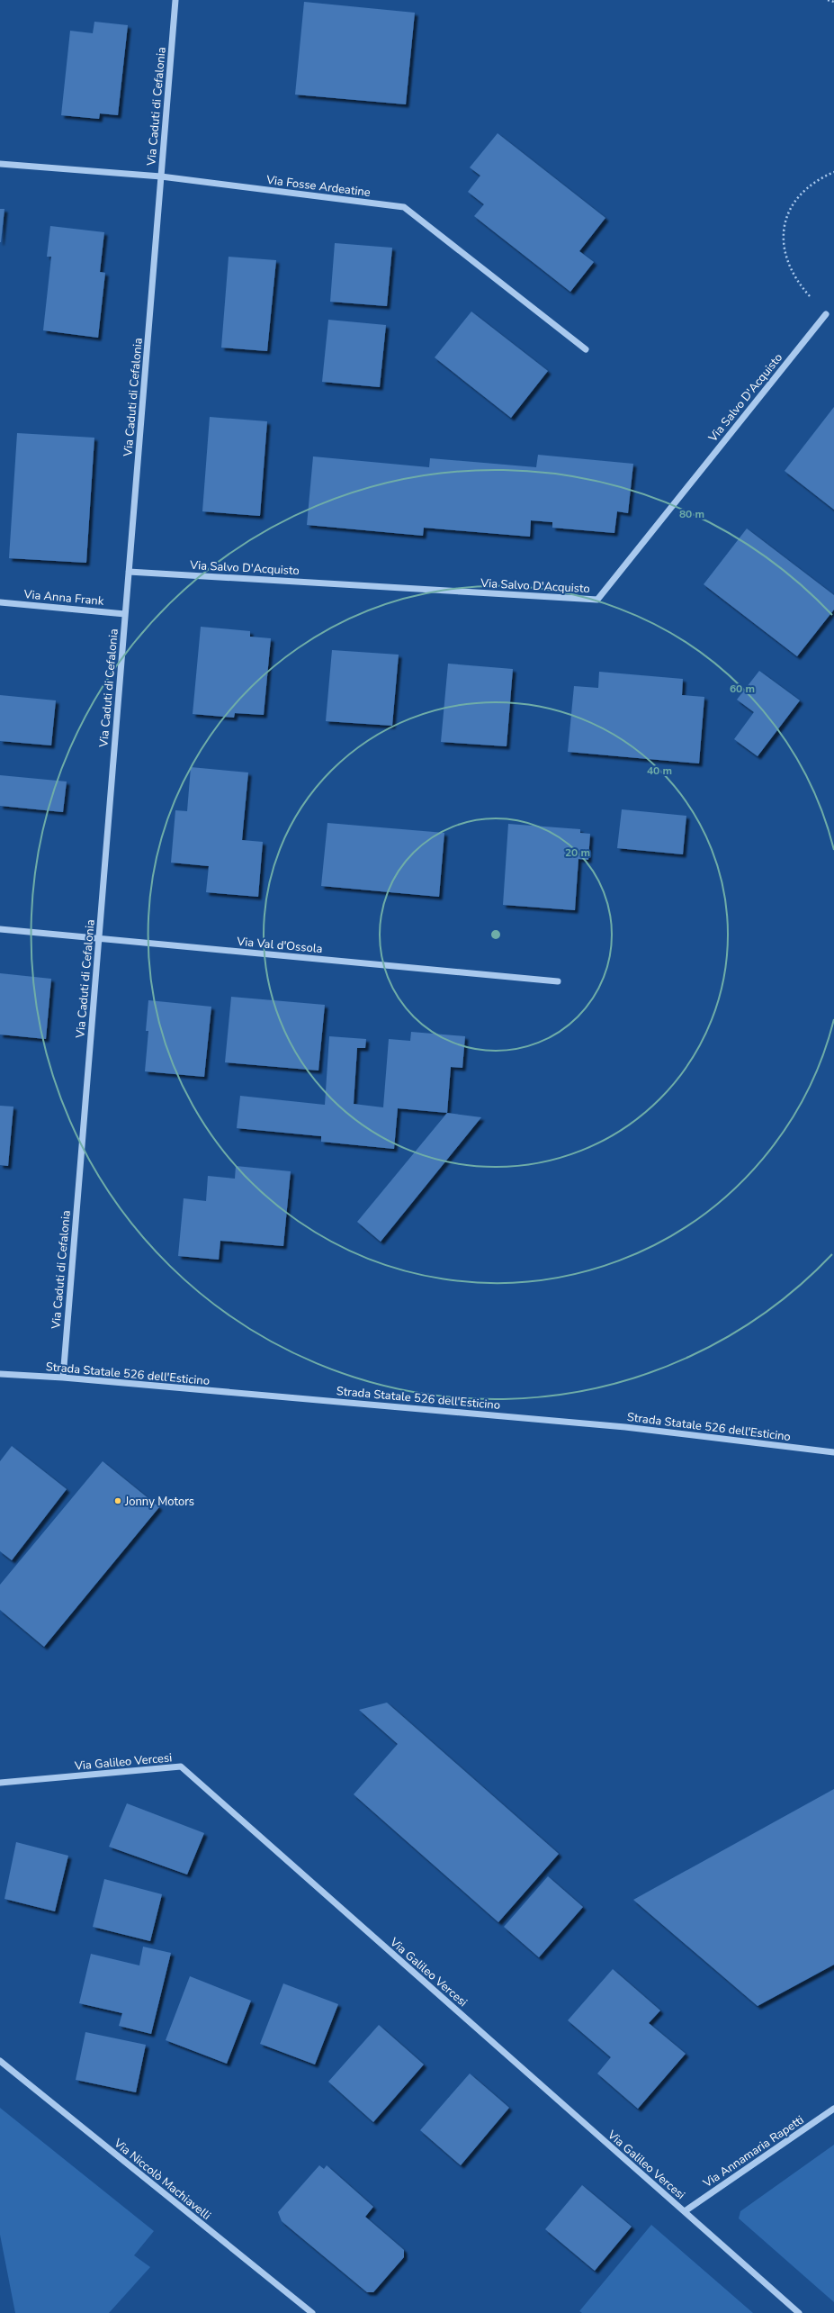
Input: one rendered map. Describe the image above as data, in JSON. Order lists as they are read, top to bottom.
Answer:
{
  "streets": {
    "street": [
      "Via Caduti di Cefalonia",
      "Via Fosse Ardeatine",
      "Via Salvo D'Acquisto",
      "Via Anna Frank",
      "Via Val d'Ossola",
      "Strada Statale 526 dell'Esticino",
      "Via Galileo Vercesi",
      "Via Annamaria Rapetti",
      "Via Niccolò Machiavelli"
    ]
  },
  "crossings": [
    ["Via Caduti di Cefalonia", "Via Fosse Ardeatine"],
    ["Via Caduti di Cefalonia", "Via Salvo D'Acquisto"],
    ["Via Caduti di Cefalonia", "Via Anna Frank"],
    ["Via Caduti di Cefalonia", "Via Val d'Ossola"],
    ["Via Caduti di Cefalonia", "Strada Statale 526 dell'Esticino"],
    ["Via Galileo Vercesi", "Via Annamaria Rapetti"]
  ],
  "places": ["Jonny Motors"],
  "rings": [
    "80 m",
    "60 m",
    "40 m",
    "20 m"
  ]
}
